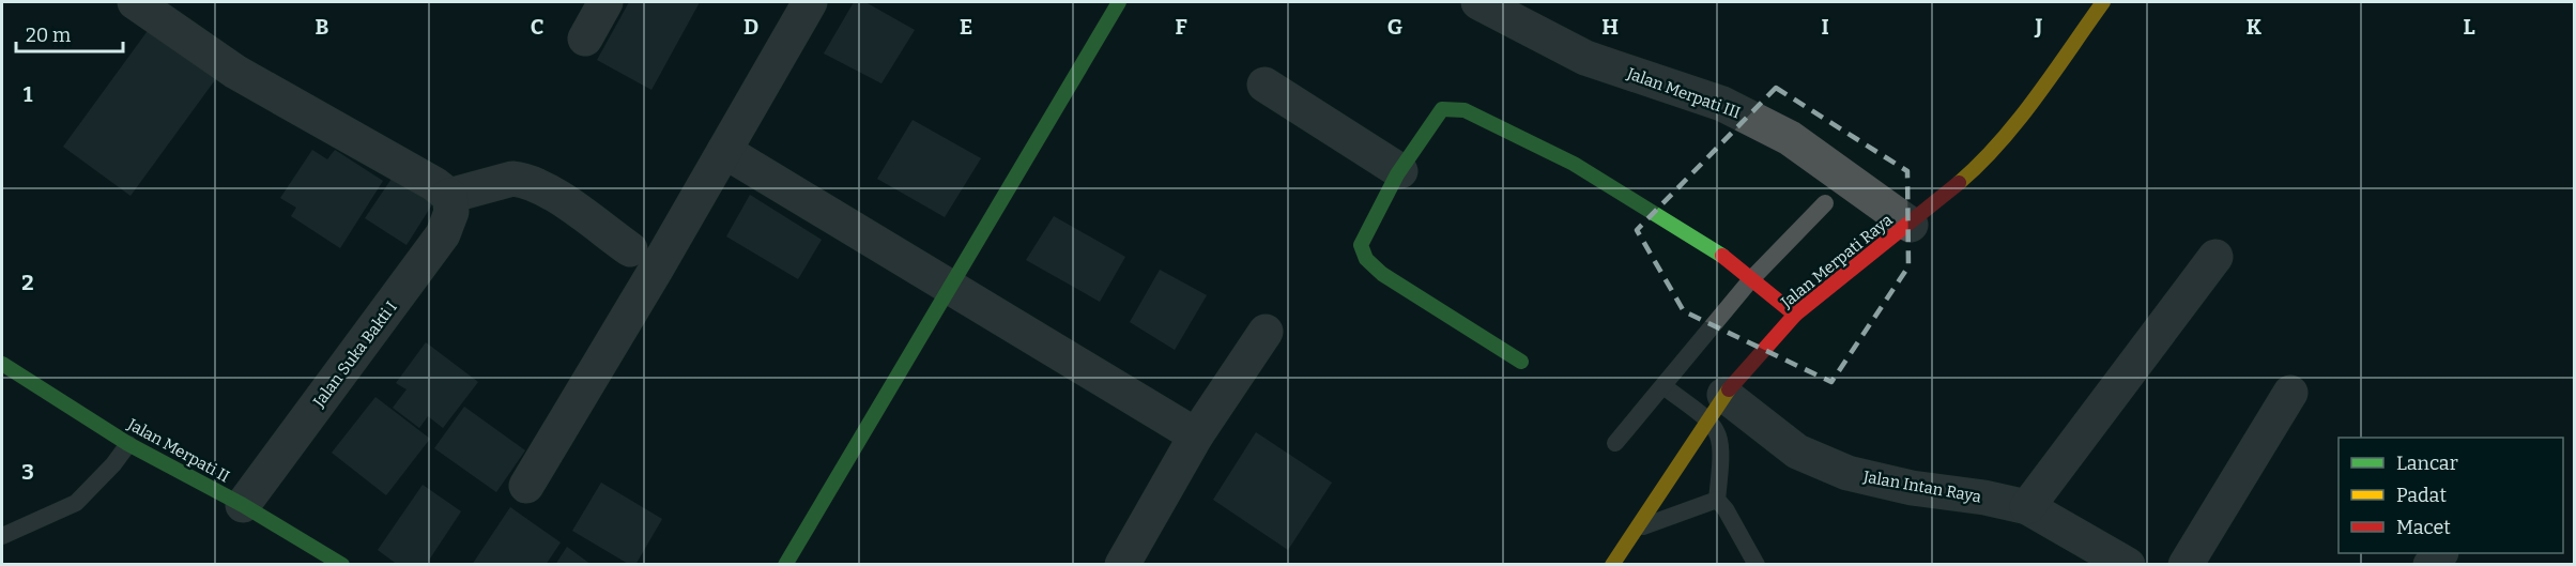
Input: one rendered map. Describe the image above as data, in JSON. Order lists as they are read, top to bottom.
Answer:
{
  "streets": {
    "street": [
      "Jalan Merpati III",
      "Jalan Merpati Raya",
      "Jalan Suka Bakti I",
      "Jalan Merpati II",
      "Jalan Intan Raya"
    ]
  },
  "crossings": [
    ["Jalan Merpati III", "Jalan Merpati Raya"],
    ["Jalan Merpati Raya", "Jalan Intan Raya"],
    ["Jalan Suka Bakti I", "Jalan Merpati II"]
  ],
  "legend": ["Lancar", "Padat", "Macet"],
  "scale_bar": "20 m",
  "grid": {
    "columns": [
      "B",
      "C",
      "D",
      "E",
      "F",
      "G",
      "H",
      "I",
      "J",
      "K",
      "L"
    ],
    "rows": ["1", "2", "3"]
  }
}
